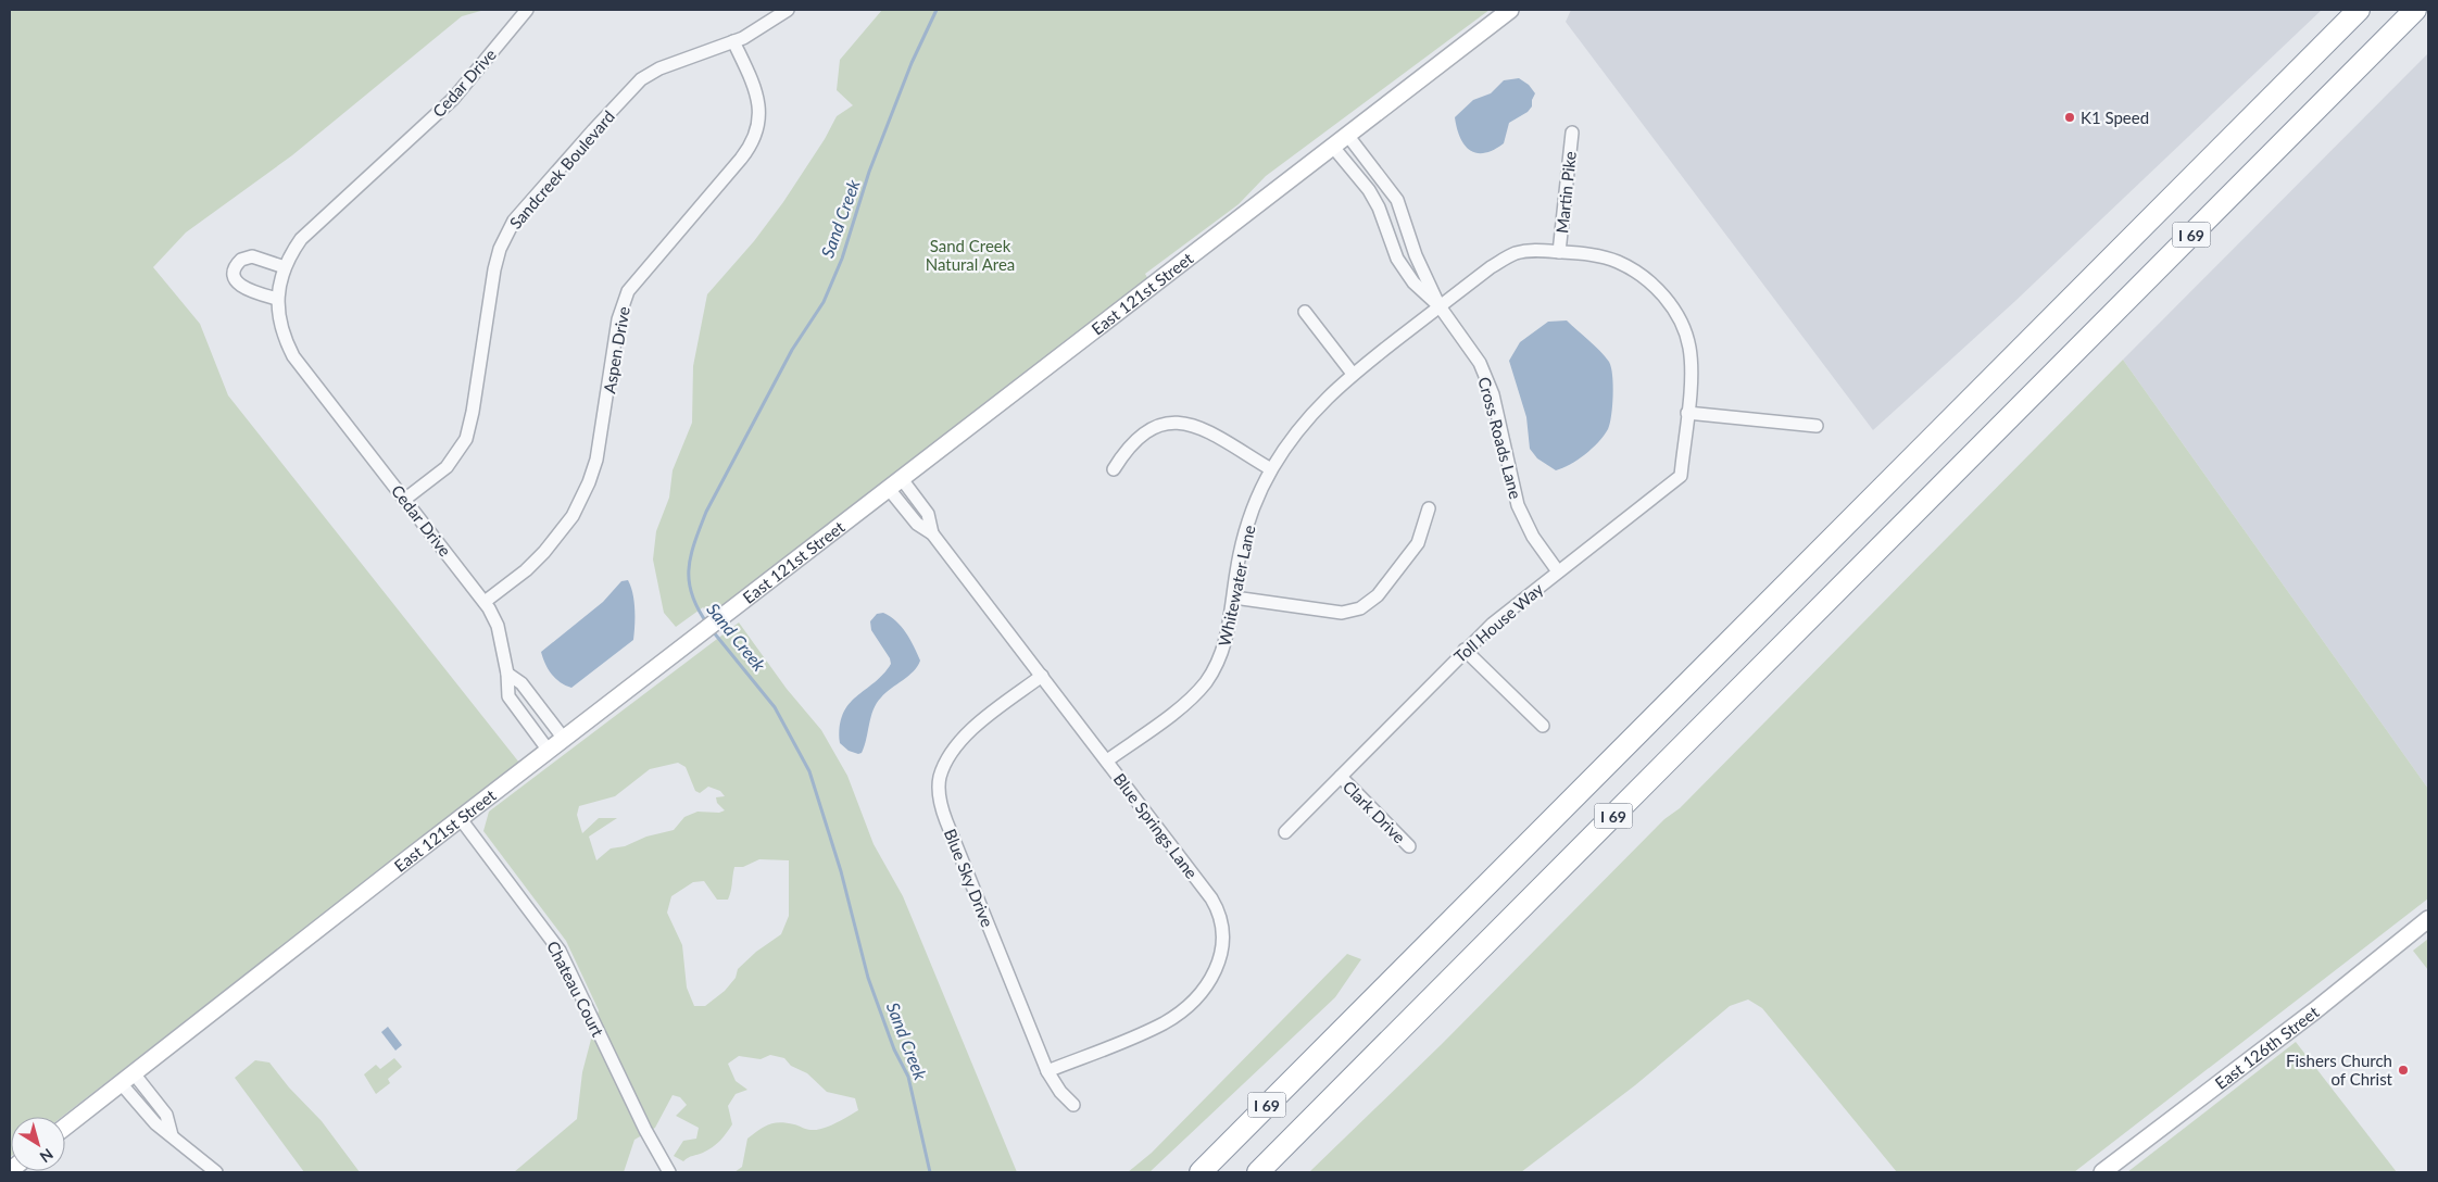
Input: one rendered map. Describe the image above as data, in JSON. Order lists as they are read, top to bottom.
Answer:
{
  "streets": {
    "highway": ["I 69"],
    "street": [
      "Cedar Drive",
      "Sandcreek Boulevard",
      "Martin Pike",
      "East 121st Street",
      "Aspen Drive",
      "Cross Roads Lane",
      "Whitewater Lane",
      "Toll House Way",
      "Clark Drive",
      "Blue Springs Lane",
      "Blue Sky Drive",
      "Chateau Court",
      "East 126th Street"
    ]
  },
  "crossings": [
    ["Cedar Drive", "Sandcreek Boulevard"],
    ["Cedar Drive", "East 121st Street"],
    ["Cedar Drive", "Aspen Drive"],
    ["Sandcreek Boulevard", "Aspen Drive"],
    ["Martin Pike", "Whitewater Lane"],
    ["Martin Pike", "Toll House Way"],
    ["East 121st Street", "Cross Roads Lane"],
    ["East 121st Street", "Blue Springs Lane"],
    ["East 121st Street", "Chateau Court"],
    ["Cross Roads Lane", "Whitewater Lane"],
    ["Cross Roads Lane", "Toll House Way"],
    ["Whitewater Lane", "Toll House Way"],
    ["Whitewater Lane", "Blue Springs Lane"],
    ["Toll House Way", "Clark Drive"],
    ["Blue Springs Lane", "Blue Sky Drive"]
  ],
  "water": ["Sand Creek"],
  "parks": ["Sand Creek Natural Area"],
  "places": ["K1 Speed", "Fishers Church of Christ"],
  "north": "bottom right"
}
